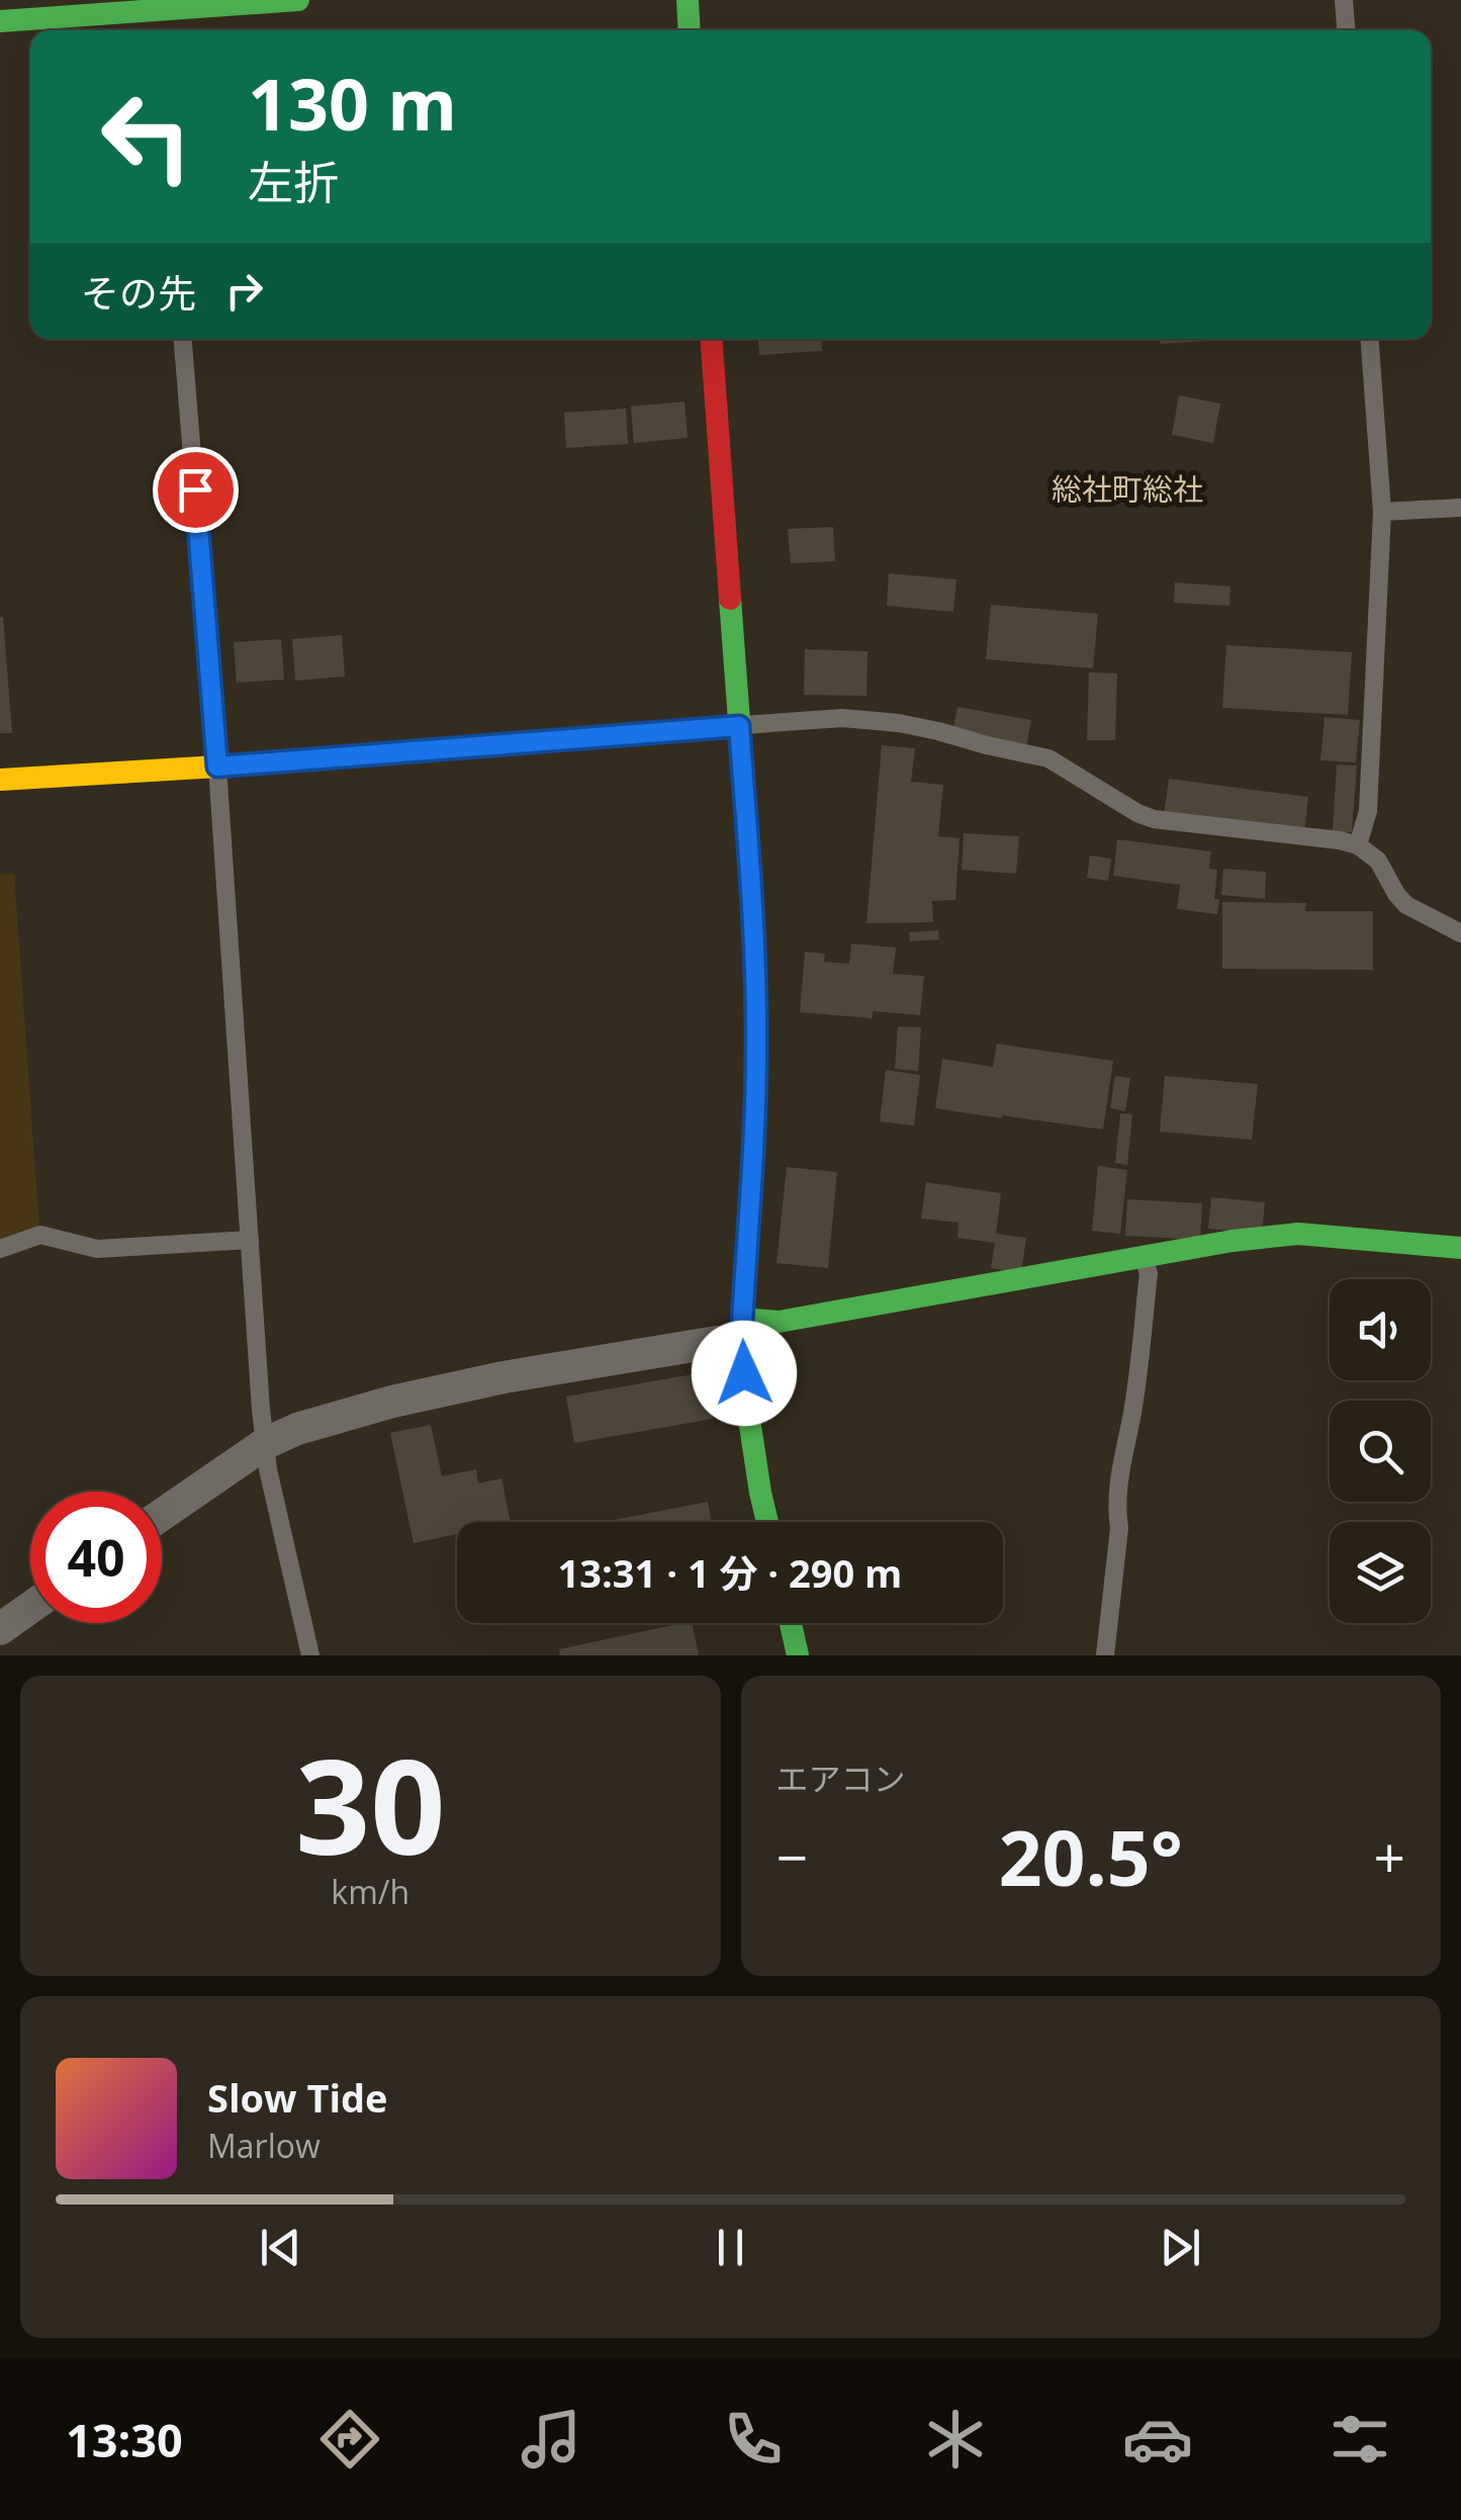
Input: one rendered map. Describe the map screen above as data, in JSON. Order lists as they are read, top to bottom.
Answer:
{
  "districts": ["総社町総社"],
  "page": {
    "turn": ["130 m", "左折"],
    "then": "その先",
    "limit": "40",
    "trip": "13:31 · 1 分 · 290 m",
    "tile": [
      ["30", "km/h"],
      "エアコン"
    ],
    "heat": ["−", "20.5°", "+"],
    "song": ["Slow Tide", "Marlow"],
    "tabs": "13:30"
  }
}
